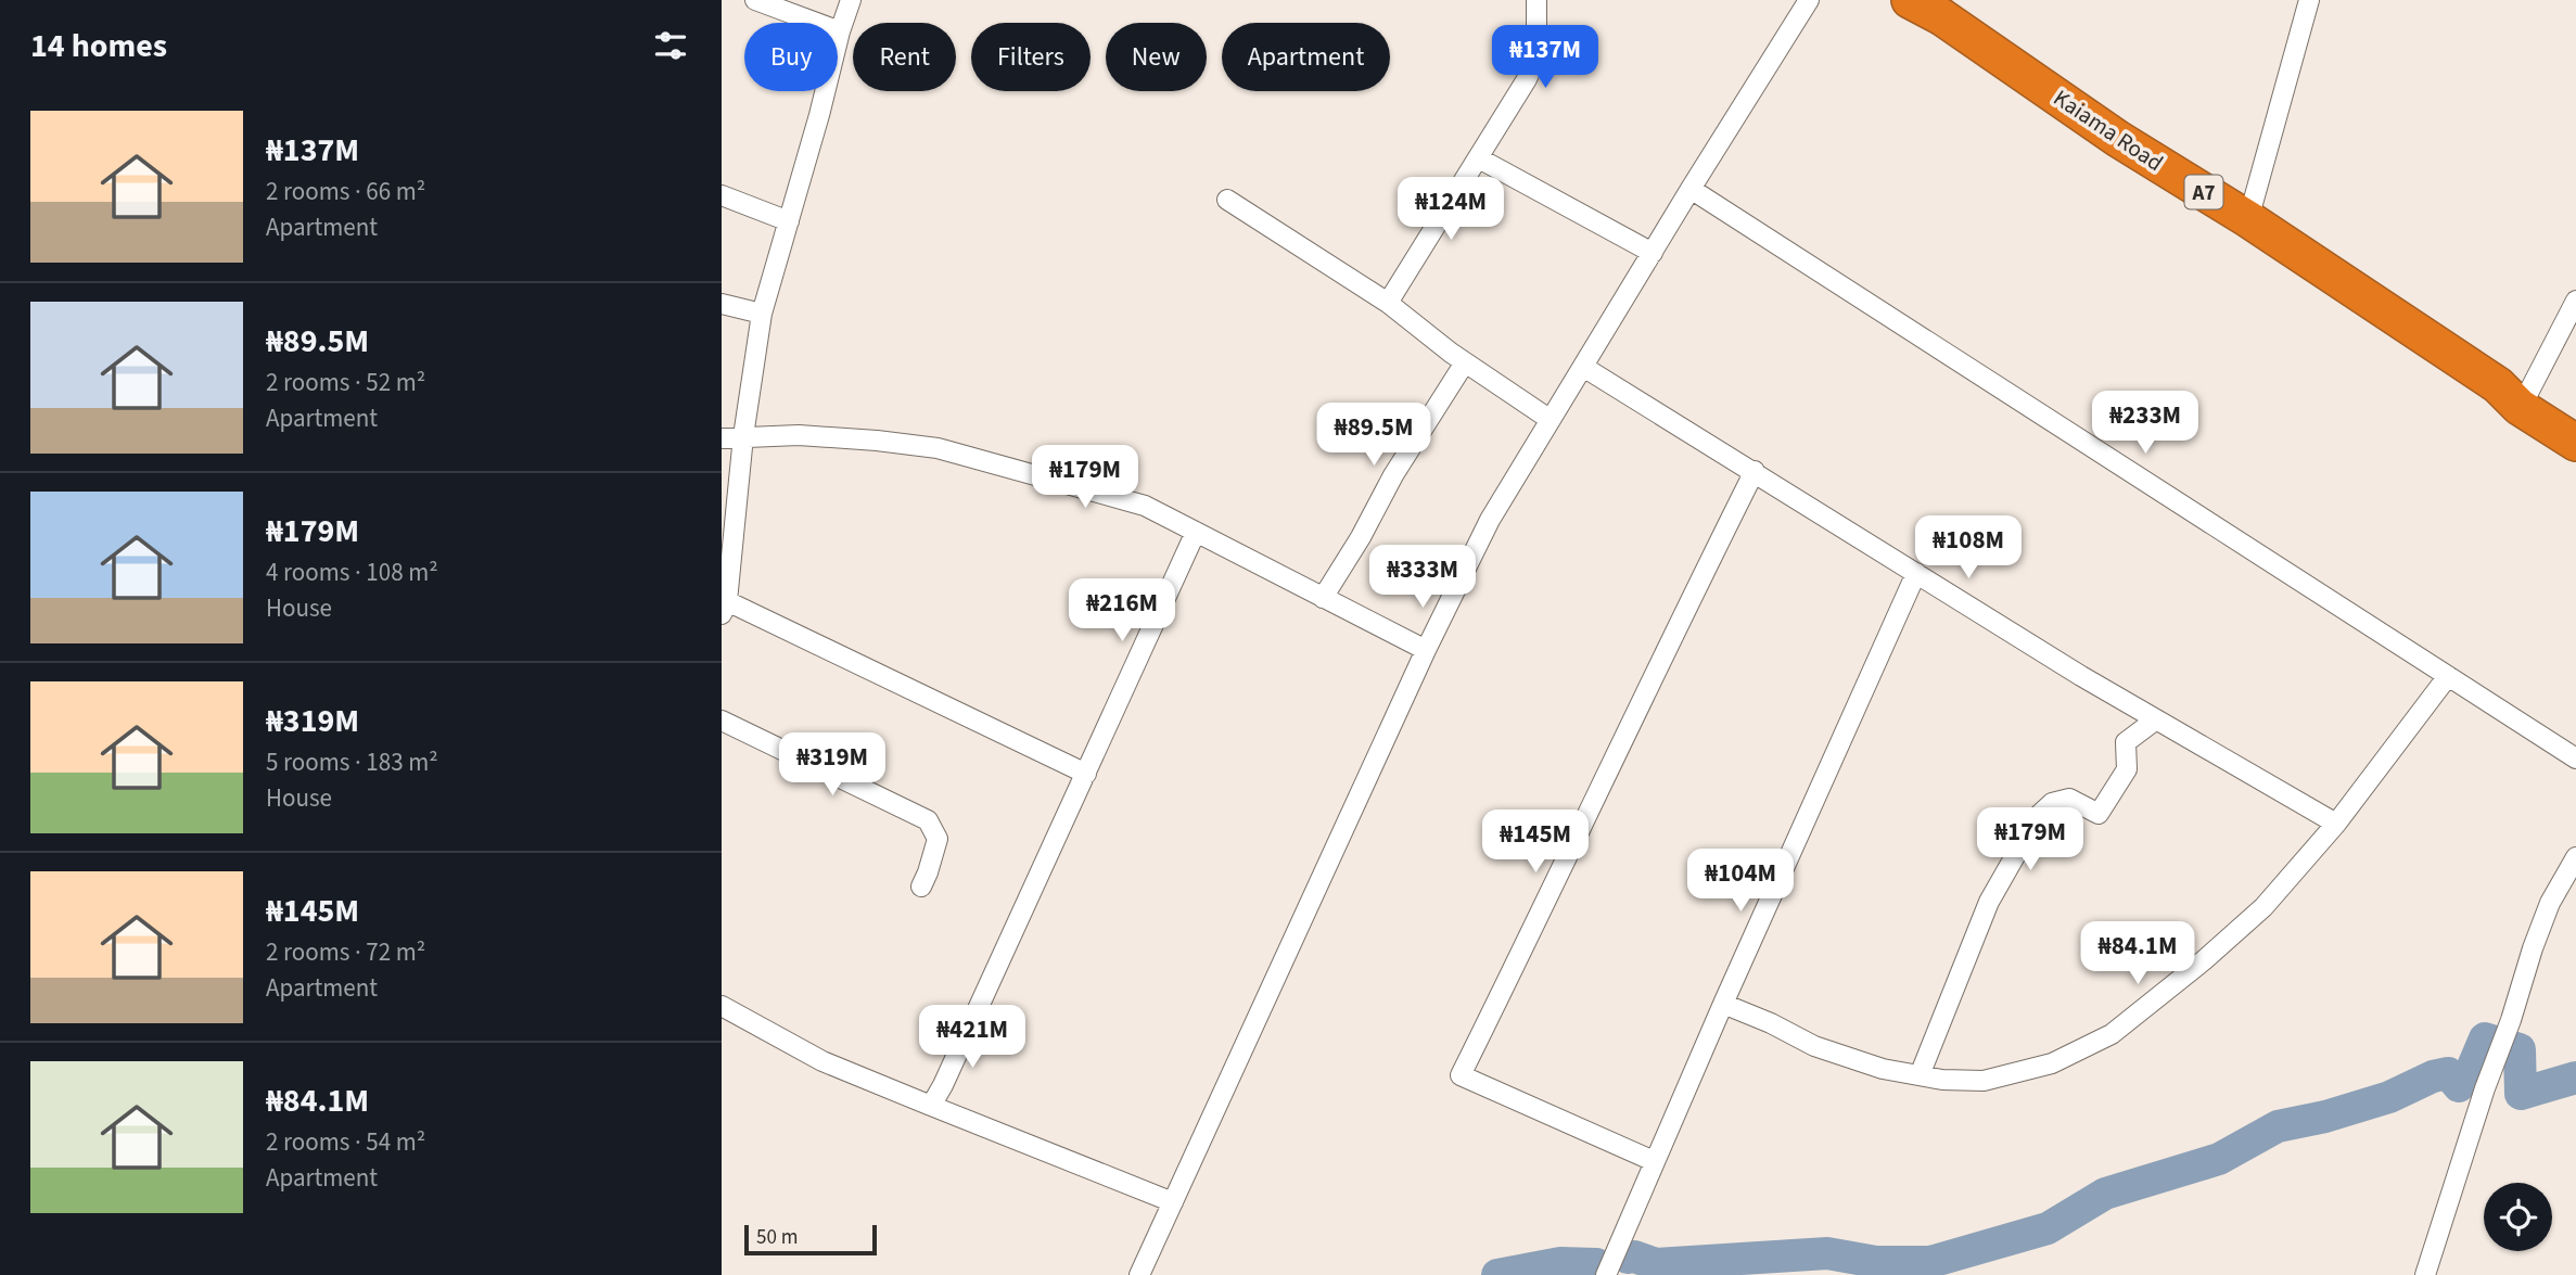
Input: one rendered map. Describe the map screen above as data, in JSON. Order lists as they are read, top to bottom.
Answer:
{
  "streets": {
    "highway": ["Kaiama Road", "A7"]
  },
  "scale_bar": "50 m",
  "page": {
    "heading": "14 homes",
    "chip": [
      "Buy",
      "Rent",
      "Filters",
      "New",
      "Apartment"
    ],
    "price": [
      "₦137M",
      "₦124M",
      "₦233M",
      "₦89.5M",
      "₦179M",
      "₦108M",
      "₦333M",
      "₦216M",
      "₦319M",
      "₦179M",
      "₦145M",
      "₦104M",
      "₦84.1M",
      "₦421M"
    ],
    "list": [
      {
        "name": "₦137M",
        "note": "2 rooms · 66 m² · Apartment"
      },
      {
        "name": "₦89.5M",
        "note": "2 rooms · 52 m² · Apartment"
      },
      {
        "name": "₦179M",
        "note": "4 rooms · 108 m² · House"
      },
      {
        "name": "₦319M",
        "note": "5 rooms · 183 m² · House"
      },
      {
        "name": "₦145M",
        "note": "2 rooms · 72 m² · Apartment"
      },
      {
        "name": "₦84.1M",
        "note": "2 rooms · 54 m² · Apartment"
      }
    ],
    "scale": "50 m"
  }
}
